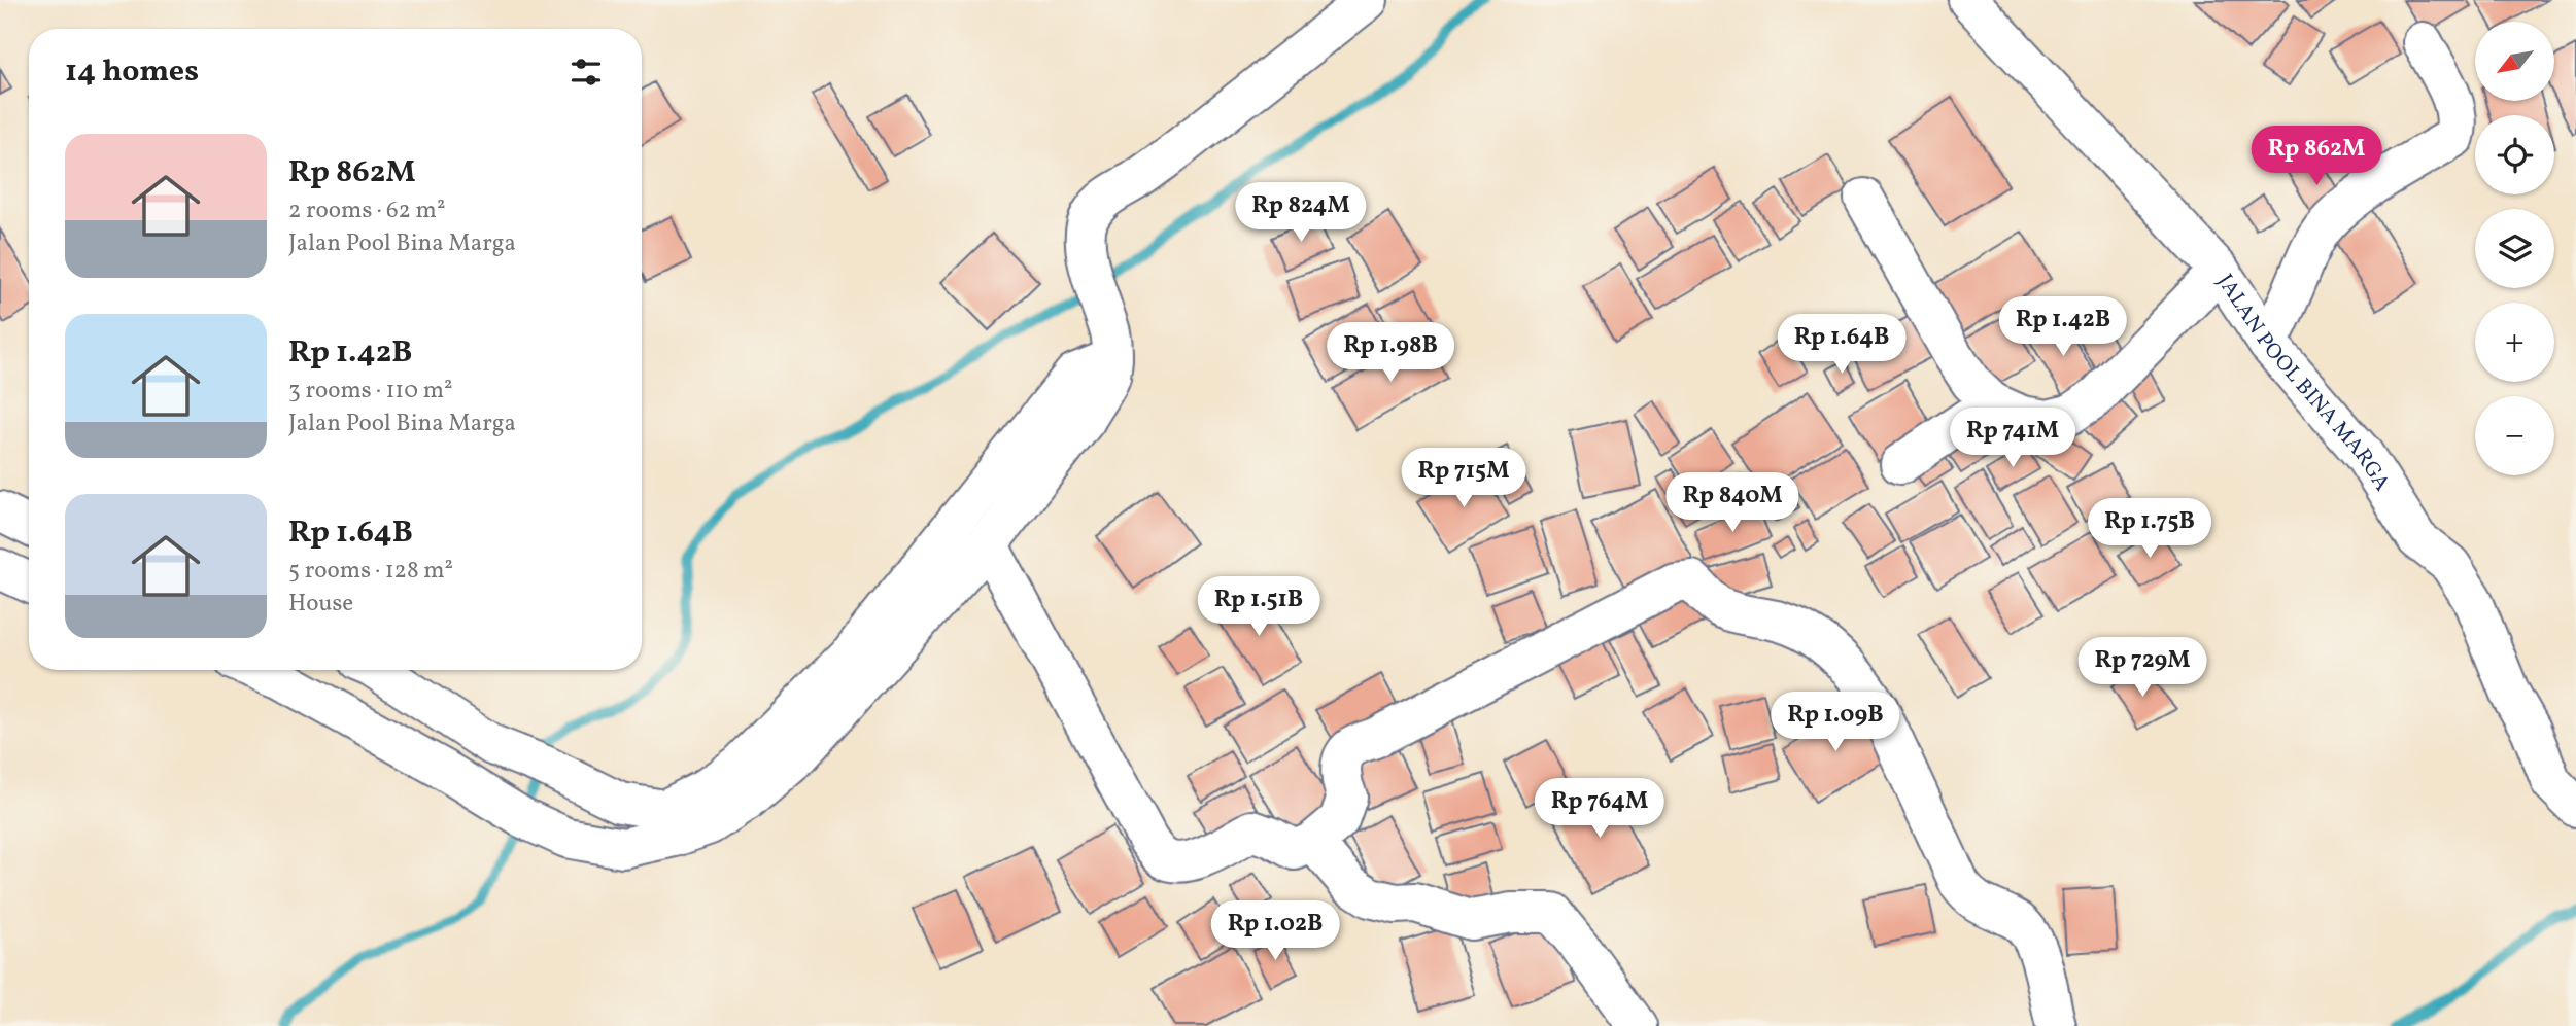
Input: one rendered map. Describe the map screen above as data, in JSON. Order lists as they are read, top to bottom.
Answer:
{
  "streets": {
    "street": ["JALAN POOL BINA MARGA"]
  },
  "north": "bottom left",
  "page": {
    "map_buttons": ["+", "−"],
    "heading": "14 homes",
    "list": [
      {
        "name": "Rp 862M",
        "note": "2 rooms · 62 m² · Jalan Pool Bina Marga"
      },
      {
        "name": "Rp 1.42B",
        "note": "3 rooms · 110 m² · Jalan Pool Bina Marga"
      },
      {
        "name": "Rp 1.64B",
        "note": "5 rooms · 128 m² · House"
      }
    ],
    "price": [
      "Rp 862M",
      "Rp 824M",
      "Rp 1.42B",
      "Rp 1.64B",
      "Rp 1.98B",
      "Rp 741M",
      "Rp 715M",
      "Rp 840M",
      "Rp 1.75B",
      "Rp 1.51B",
      "Rp 729M",
      "Rp 1.09B",
      "Rp 764M",
      "Rp 1.02B"
    ]
  }
}
